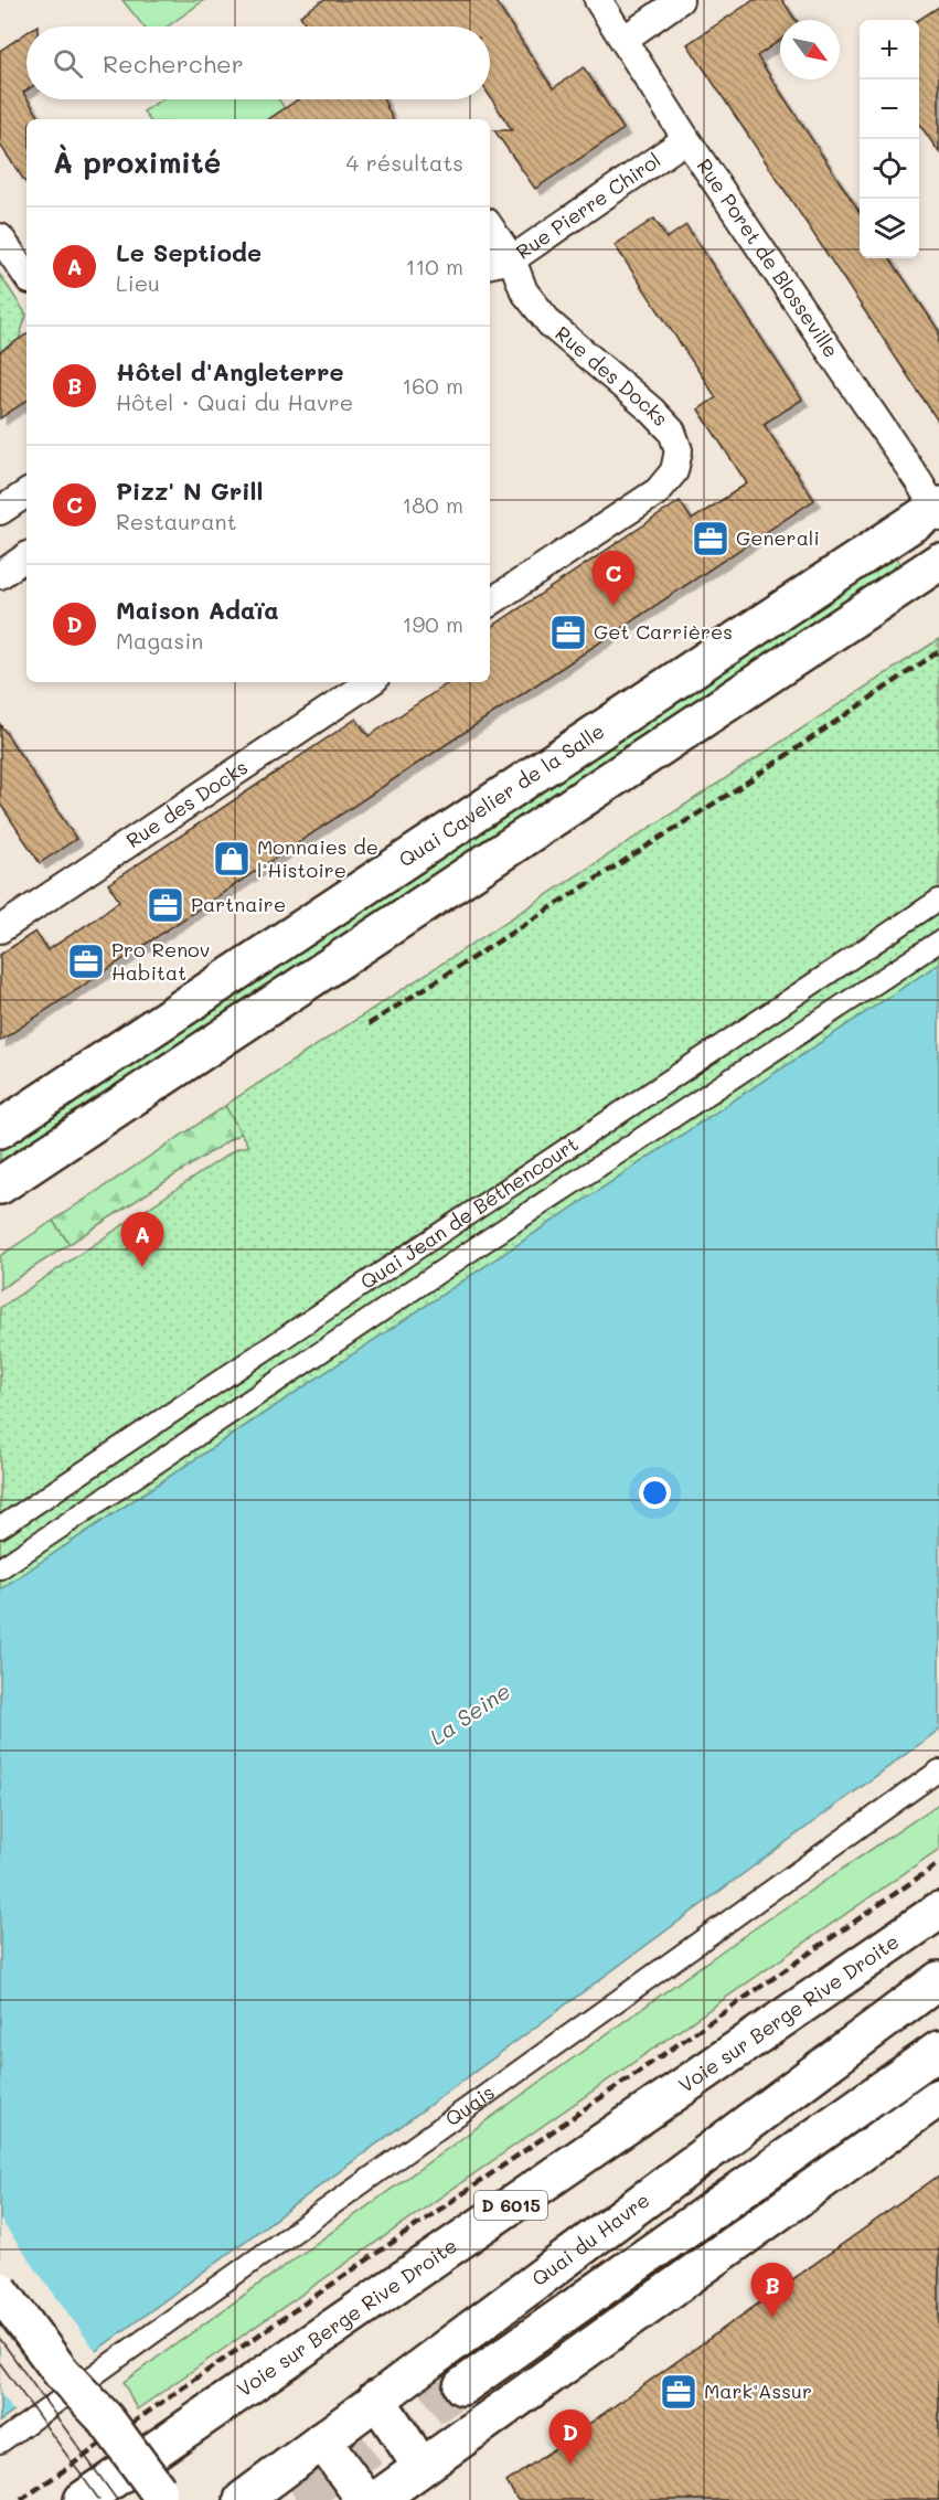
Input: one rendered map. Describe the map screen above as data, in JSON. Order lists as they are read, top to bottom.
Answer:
{
  "streets": {
    "main road": [
      "Quai Cavelier de la Salle",
      "Voie sur Berge Rive Droite",
      "D 6015",
      "Quai du Havre"
    ],
    "street": [
      "Rue Pierre Chirol",
      "Rue Poret de Blosseville",
      "Rue des Docks",
      "Quai Jean de Béthencourt",
      "Quais"
    ]
  },
  "crossings": [
    ["Rue Pierre Chirol", "Rue Poret de Blosseville"],
    ["Rue Pierre Chirol", "Rue des Docks"],
    ["Rue Poret de Blosseville", "Quai Cavelier de la Salle"]
  ],
  "water": ["La Seine"],
  "places": {
    "office": [
      "Generali",
      "Get Carrières",
      "Partnaire",
      "Pro Renov Habitat",
      "Mark’Assur"
    ],
    "shop": ["Monnaies de l’Histoire"]
  },
  "north": "bottom right",
  "page": {
    "map_buttons": ["+", "−"],
    "search": "Rechercher",
    "heading": ["À proximité", "4 résultats"],
    "list": [
      {
        "mark": "A",
        "name": "Le Septiode",
        "note": "Lieu",
        "value": "110 m"
      },
      {
        "mark": "B",
        "name": "Hôtel d'Angleterre",
        "note": "Hôtel · Quai du Havre",
        "value": "160 m"
      },
      {
        "mark": "C",
        "name": "Pizz' N Grill",
        "note": "Restaurant",
        "value": "180 m"
      },
      {
        "mark": "D",
        "name": "Maison Adaïa",
        "note": "Magasin",
        "value": "190 m"
      }
    ],
    "pins": [
      "C",
      "A",
      "B",
      "D"
    ]
  }
}
